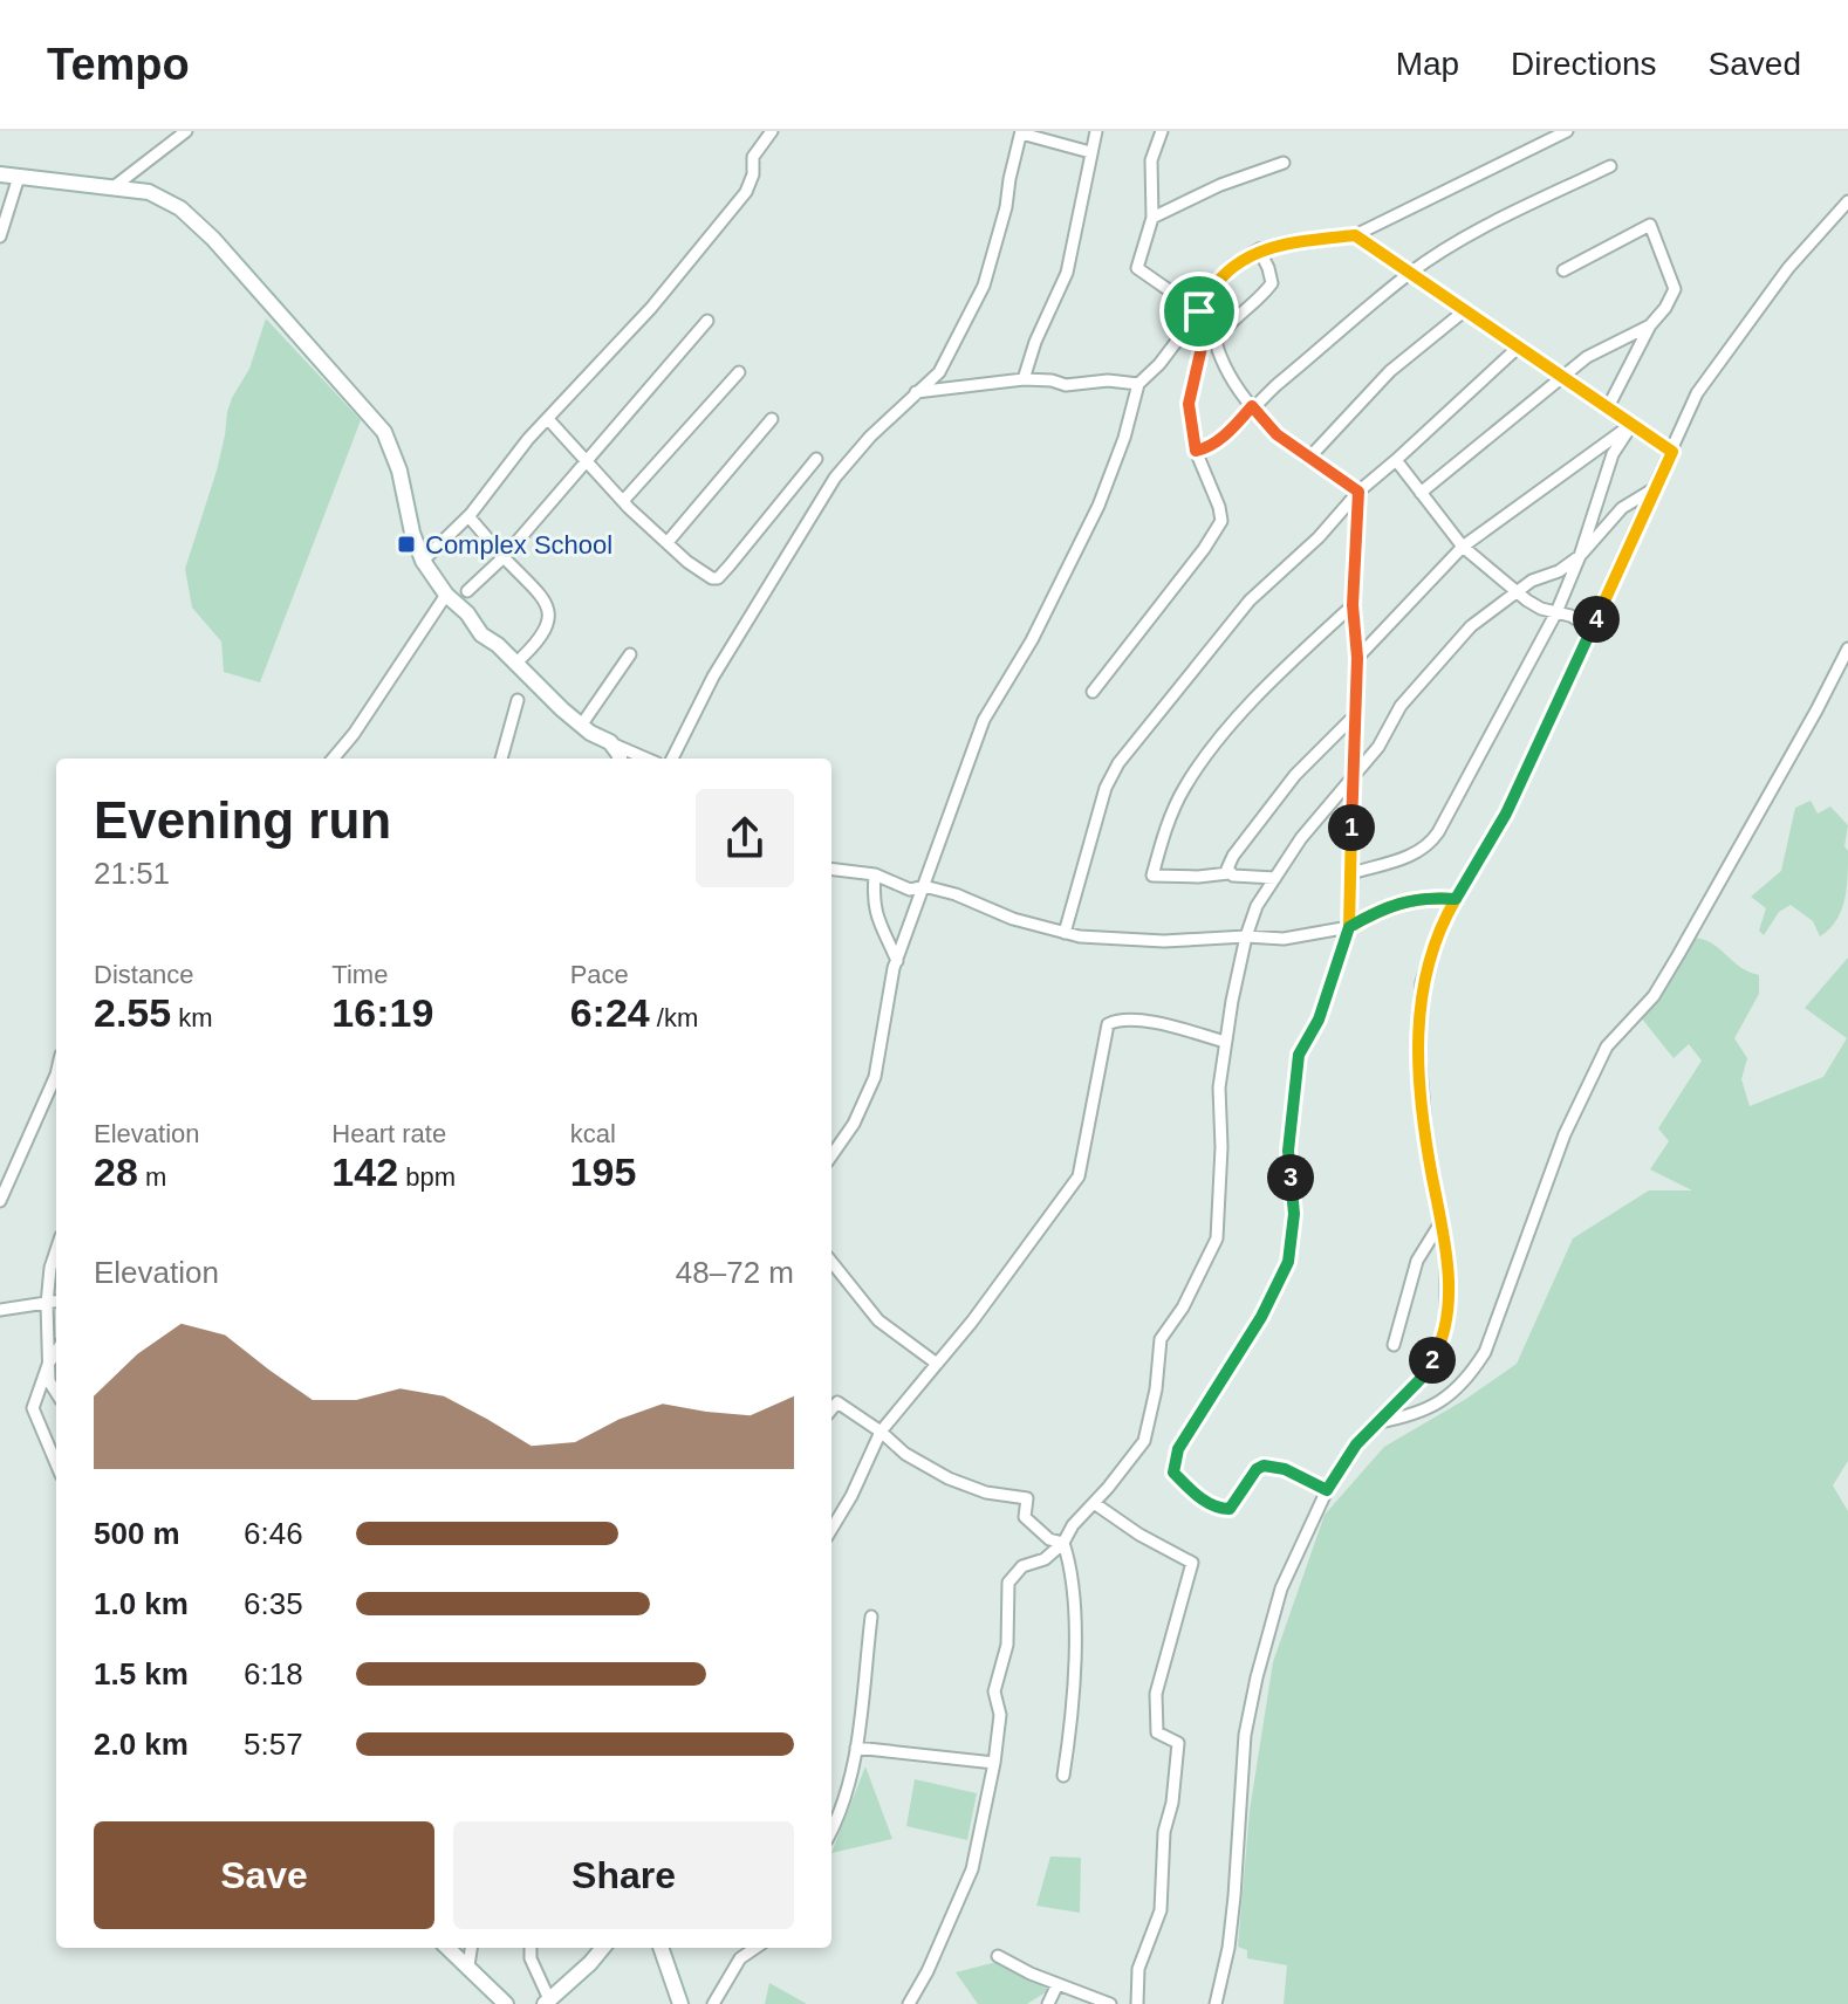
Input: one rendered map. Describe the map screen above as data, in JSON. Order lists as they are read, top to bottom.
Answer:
{
  "places": {
    "transit": ["Complex School"]
  },
  "page": {
    "header": "Tempo",
    "nav": ["Map", "Directions", "Saved"],
    "pins": [
      "4",
      "1",
      "3",
      "2"
    ],
    "heading": ["Evening run", "21:51"],
    "stats": [
      ["Distance", "2.55 km"],
      ["Time", "16:19"],
      ["Pace", "6:24 /km"],
      ["Elevation", "28 m"],
      ["Heart rate", "142 bpm"],
      ["kcal", "195"]
    ],
    "chart": ["Elevation", "48–72 m"],
    "list": [
      {
        "name": "500 m",
        "note": "6:46"
      },
      {
        "name": "1.0 km",
        "note": "6:35"
      },
      {
        "name": "1.5 km",
        "note": "6:18"
      },
      {
        "name": "2.0 km",
        "note": "5:57"
      }
    ],
    "buttons": ["Save", "Share"]
  }
}
